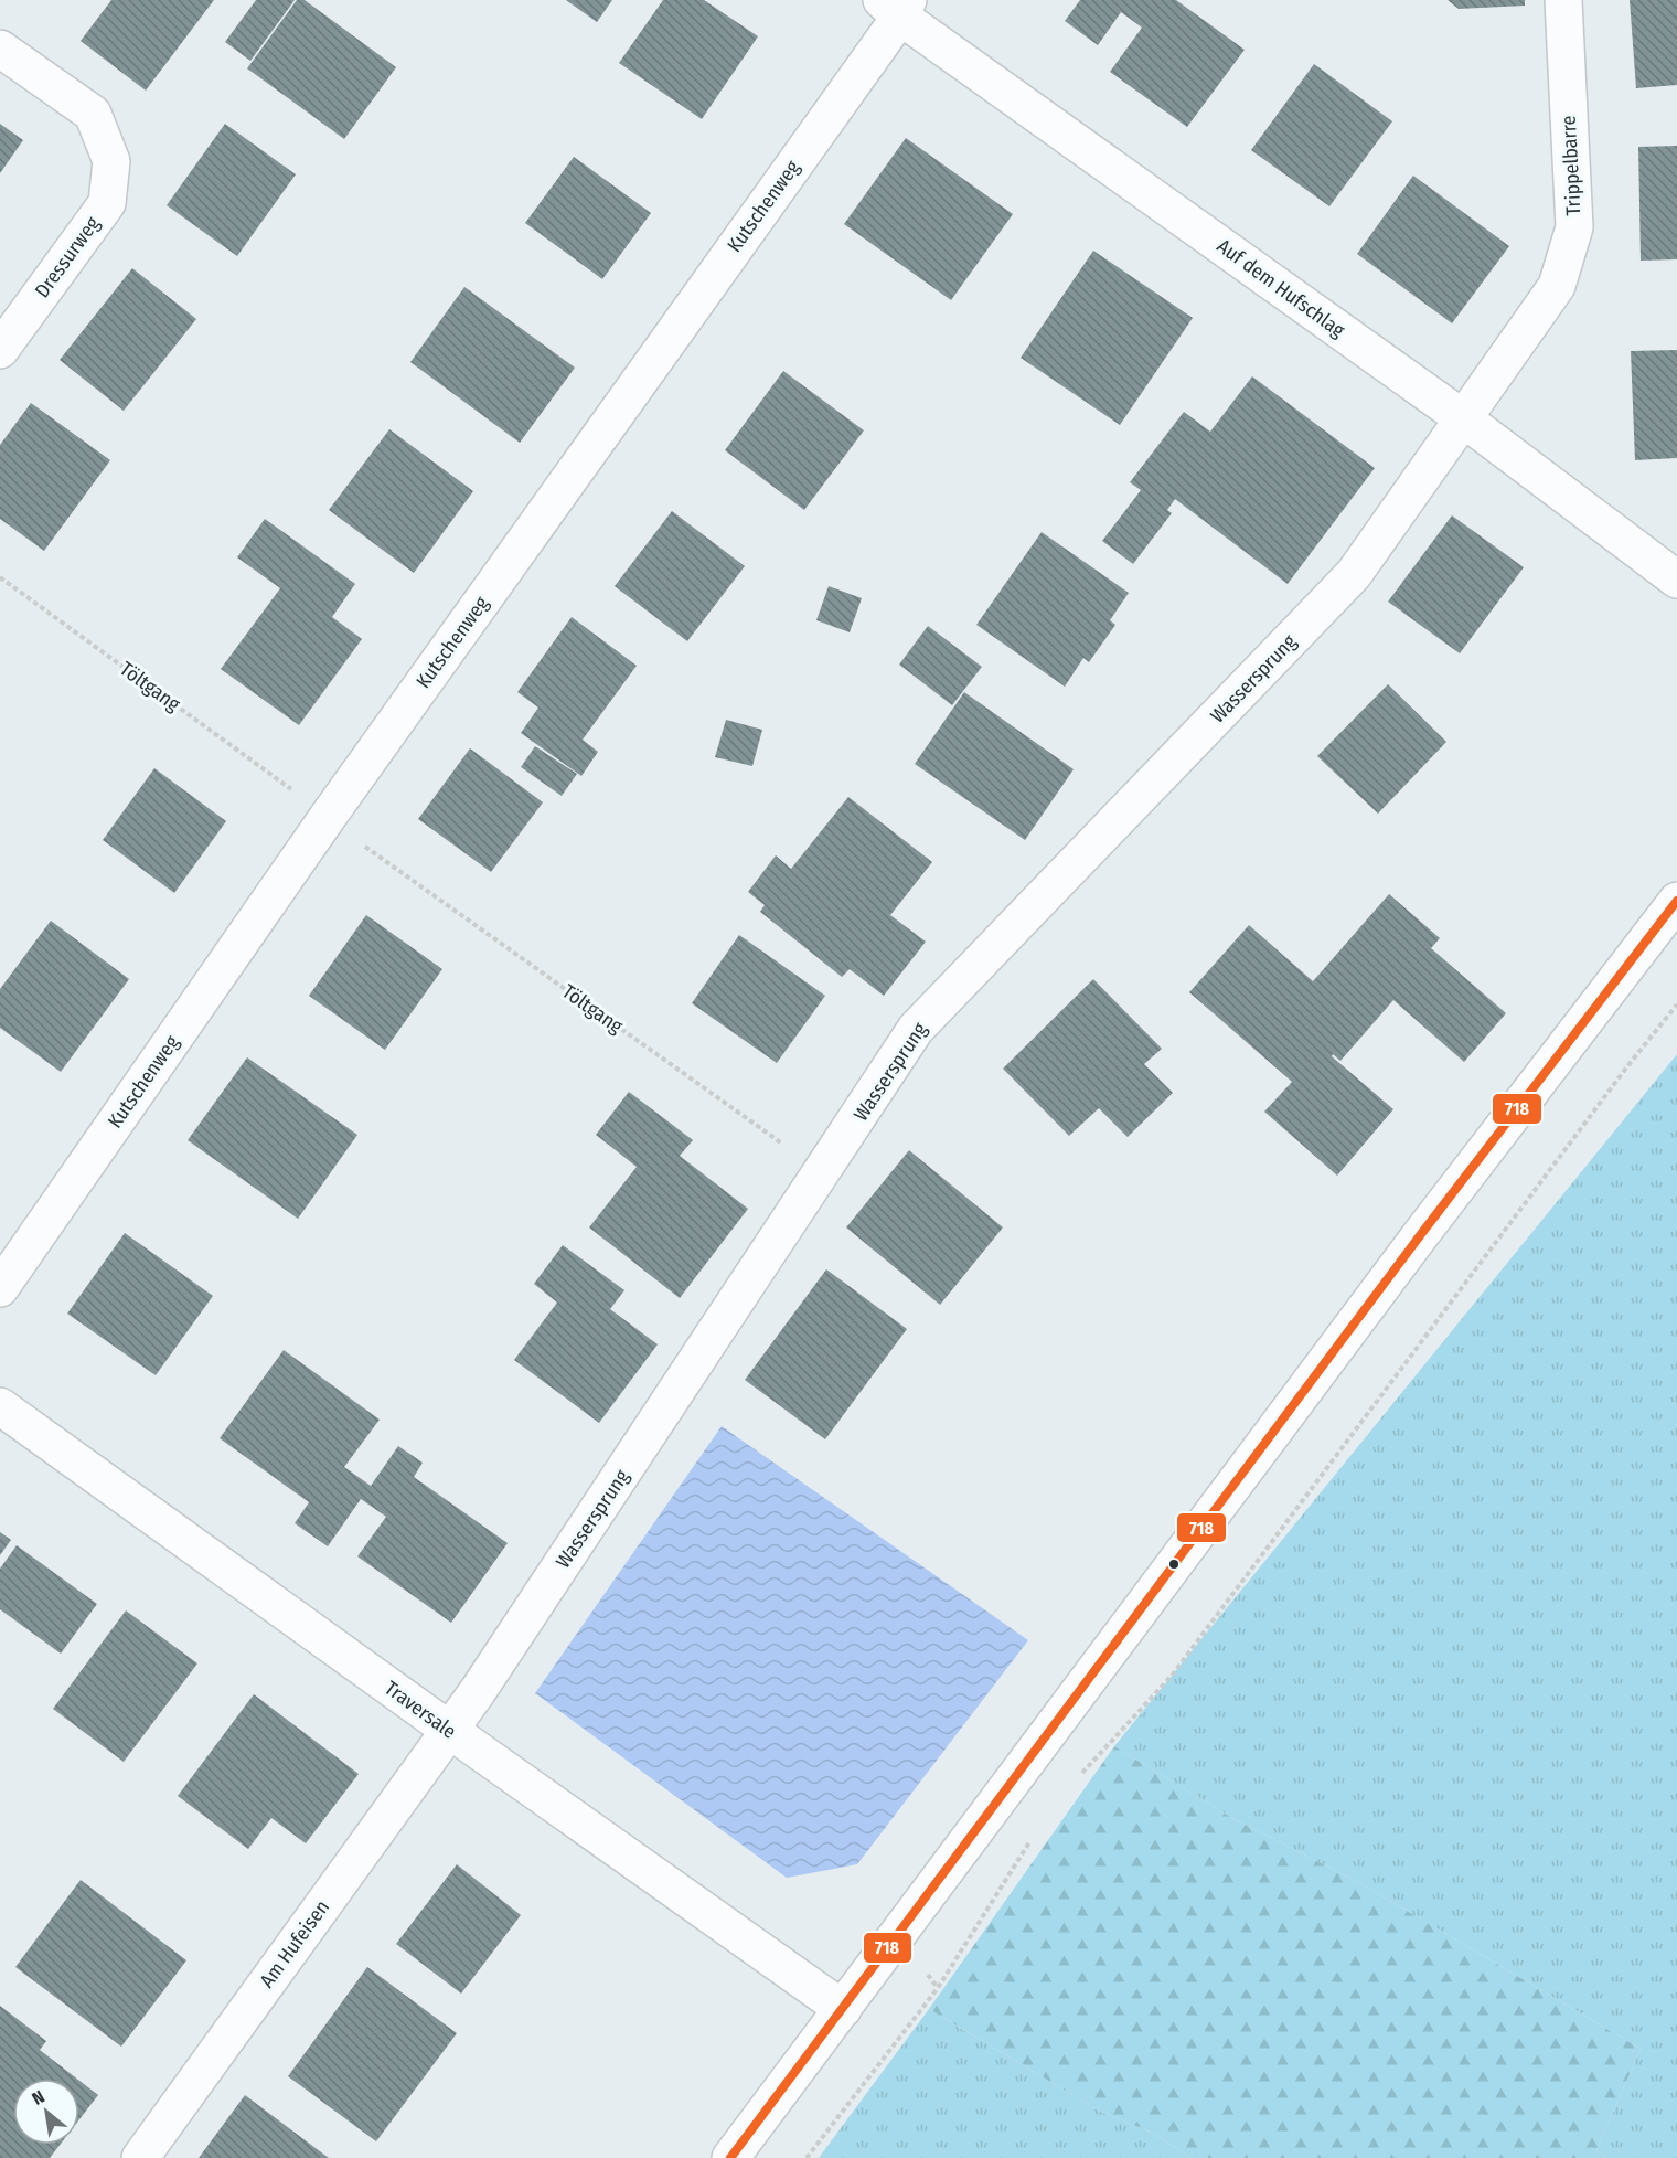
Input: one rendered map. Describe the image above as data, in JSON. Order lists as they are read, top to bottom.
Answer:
{
  "streets": {
    "street": [
      "Trippelbarre",
      "Kutschenweg",
      "Dressurweg",
      "Auf dem Hufschlag",
      "Wassersprung",
      "Traversale",
      "Am Hufeisen"
    ],
    "path": ["Töltgang"]
  },
  "crossings": [
    ["Trippelbarre", "Auf dem Hufschlag"],
    ["Trippelbarre", "Wassersprung"],
    ["Kutschenweg", "Auf dem Hufschlag"],
    ["Auf dem Hufschlag", "Wassersprung"],
    ["Wassersprung", "Töltgang"],
    ["Wassersprung", "Traversale"],
    ["Wassersprung", "Am Hufeisen"],
    ["Traversale", "Am Hufeisen"]
  ],
  "lines": ["transit line 718"],
  "north": "top left"
}
